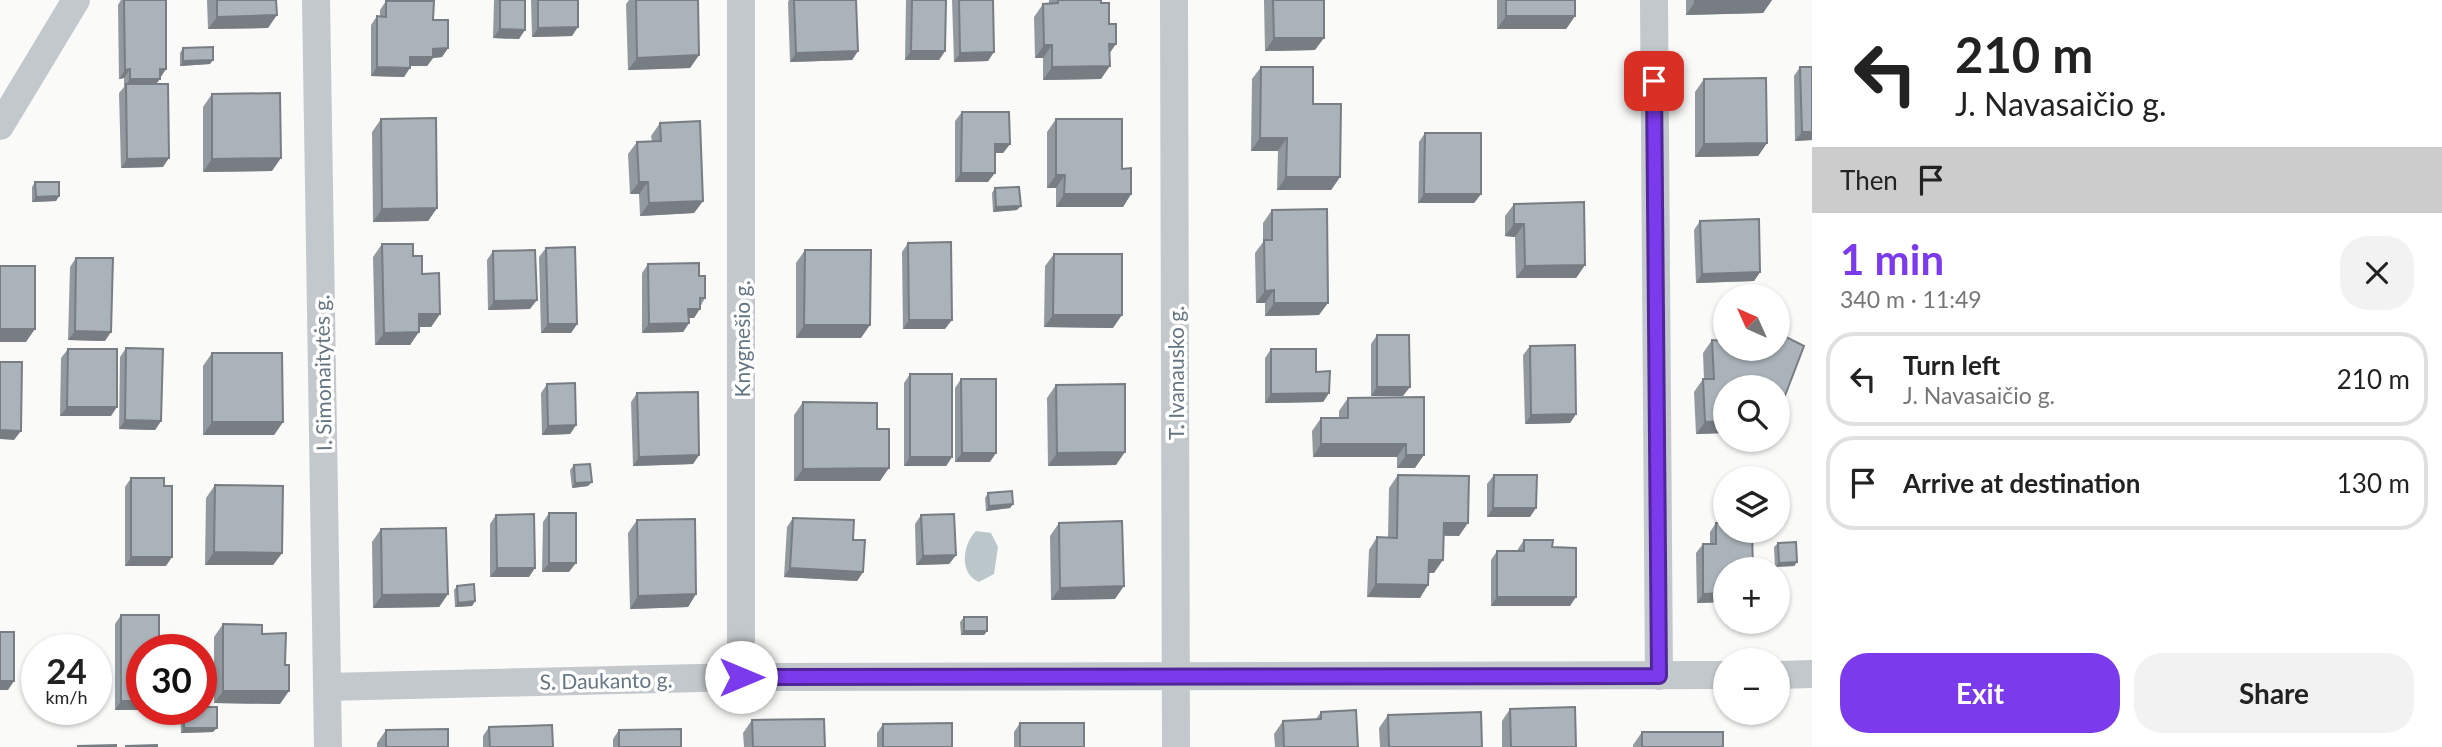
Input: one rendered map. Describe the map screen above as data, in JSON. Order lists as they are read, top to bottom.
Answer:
{
  "streets": {
    "street": [
      "Knygnešio g.",
      "I. Simonaitytės g.",
      "T. Ivanausko g.",
      "S. Daukanto g."
    ]
  },
  "crossings": [
    ["Knygnešio g.", "S. Daukanto g."],
    ["I. Simonaitytės g.", "S. Daukanto g."],
    ["T. Ivanausko g.", "S. Daukanto g."]
  ],
  "north": "top left",
  "page": {
    "turn": ["210 m", "J. Navasaičio g."],
    "then": "Then",
    "heading": ["1 min", "340 m · 11:49"],
    "map_buttons": ["+", "−"],
    "list": [
      {
        "name": "Turn left",
        "note": "J. Navasaičio g.",
        "value": "210 m"
      },
      {
        "name": "Arrive at destination",
        "value": "130 m"
      }
    ],
    "speed": "24 km/h",
    "limit": "30",
    "buttons": ["Exit", "Share"]
  }
}
